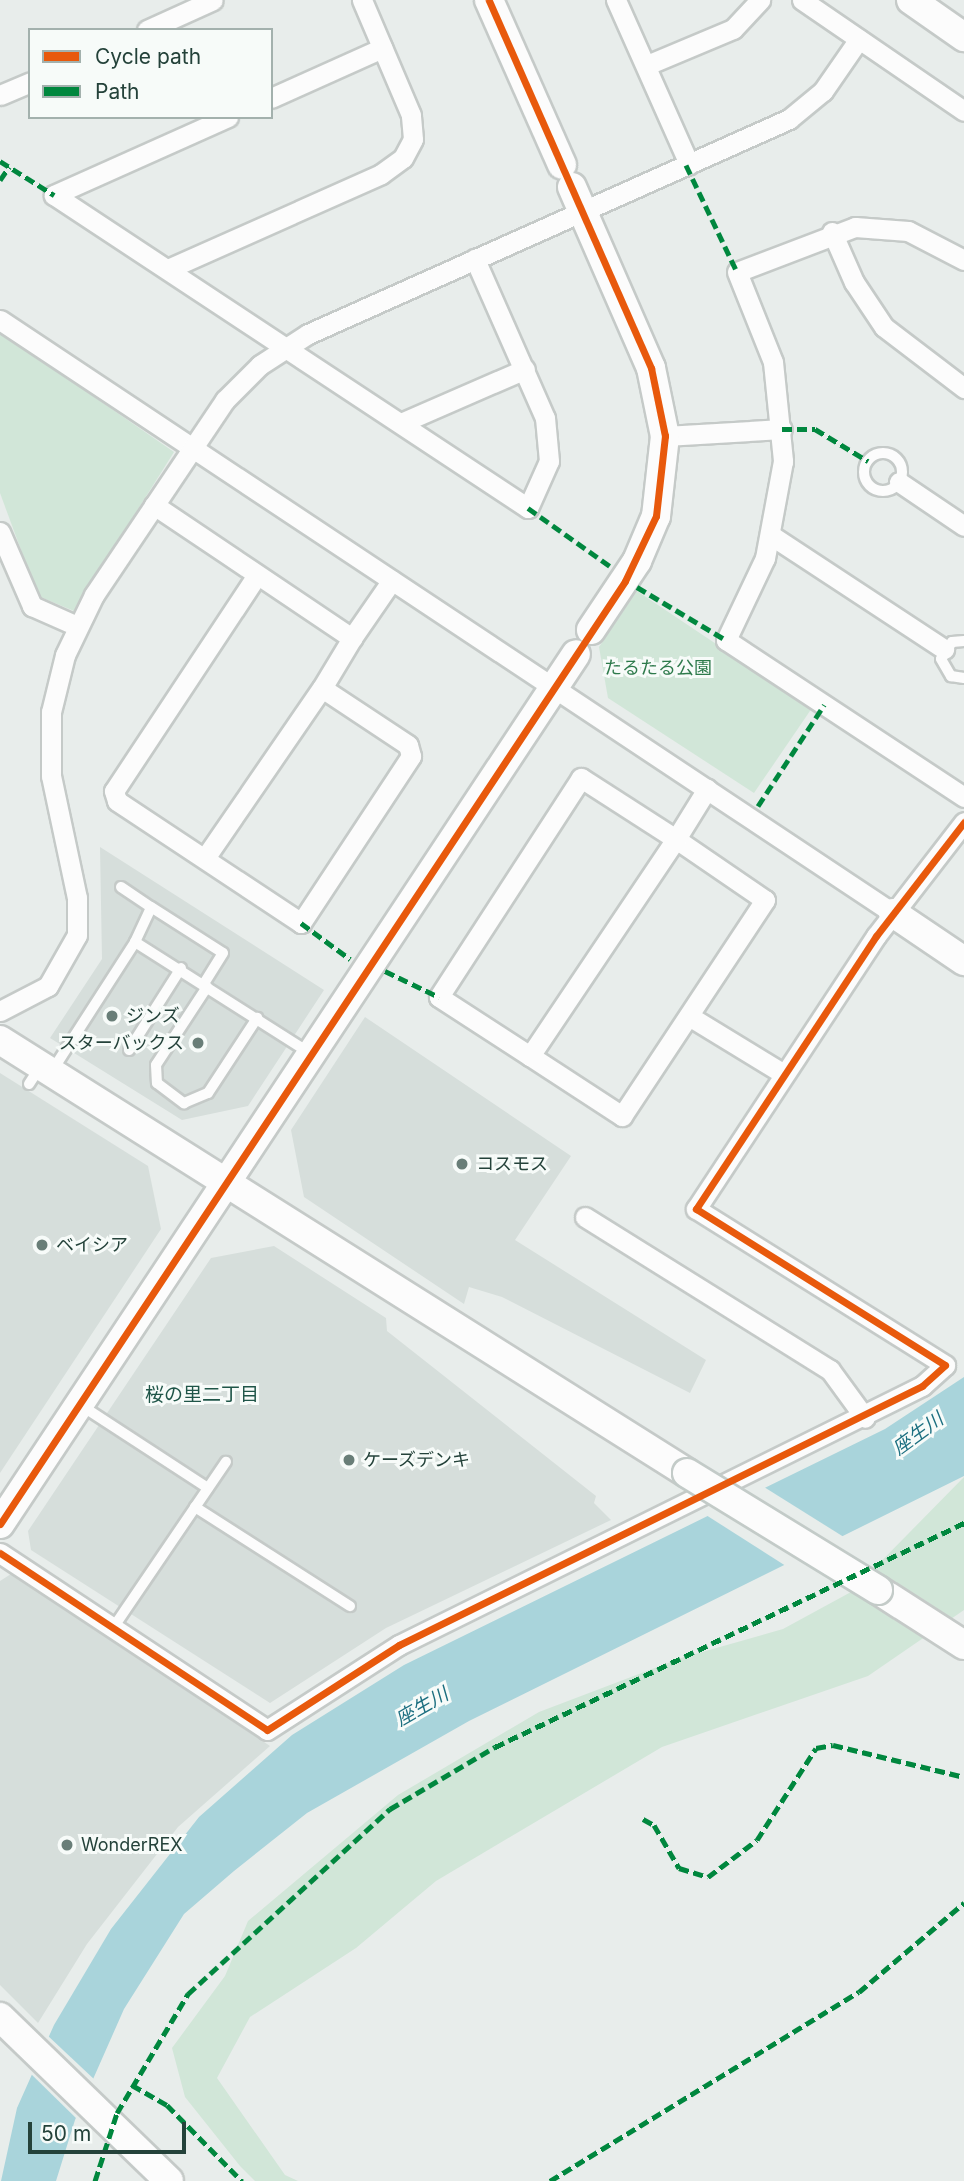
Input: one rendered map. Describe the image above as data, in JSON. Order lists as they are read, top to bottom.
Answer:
{
  "districts": ["桜の里二丁目"],
  "water": ["座生川"],
  "parks": ["たるたる公園"],
  "places": [
    "ジンズ",
    "スターバックス",
    "コスモス",
    "ベイシア",
    "ケーズデンキ",
    "WonderREX"
  ],
  "legend": ["Cycle path", "Path"],
  "scale_bar": "50 m"
}
